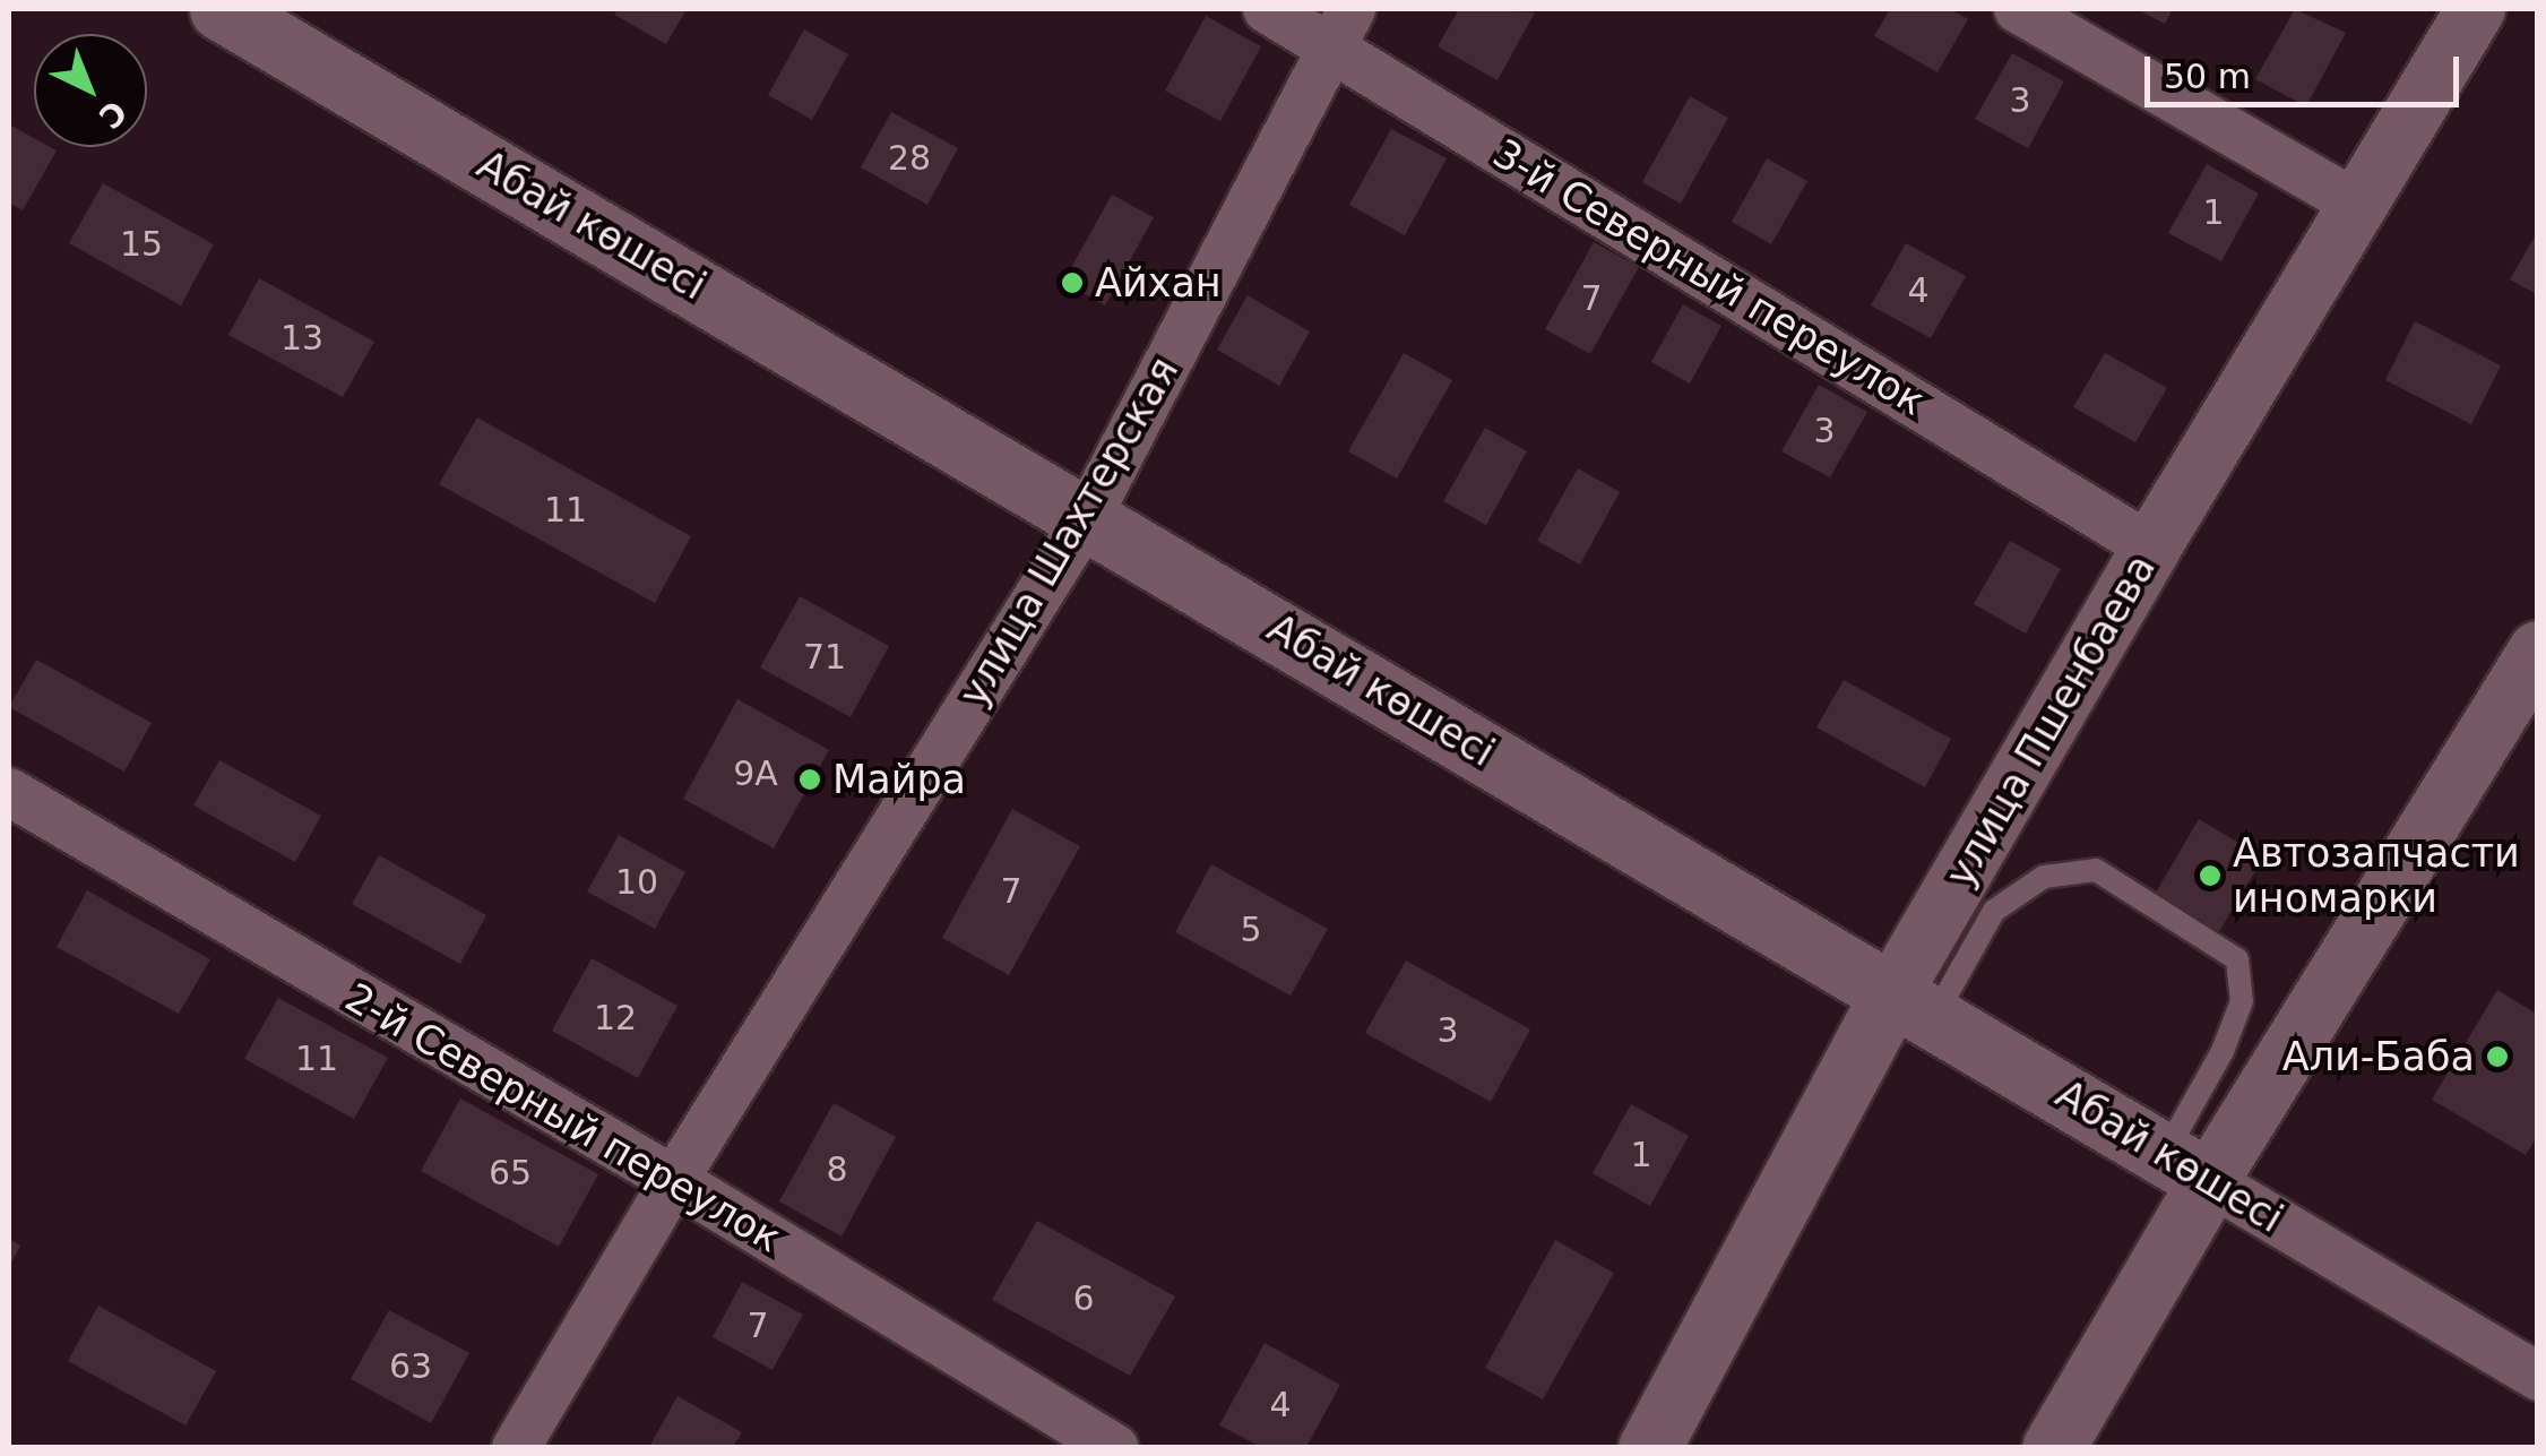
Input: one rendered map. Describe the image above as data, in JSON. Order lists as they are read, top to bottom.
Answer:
{
  "streets": {
    "main road": ["Абай көшесі", "улица Пшенбаева"],
    "street": ["3-й Северный переулок", "улица Шахтерская", "2-й Северный переулок"]
  },
  "crossings": [
    ["Абай көшесі", "улица Шахтерская"],
    ["Абай көшесі", "улица Пшенбаева"],
    ["3-й Северный переулок", "улица Шахтерская"],
    ["3-й Северный переулок", "улица Пшенбаева"],
    ["улица Шахтерская", "2-й Северный переулок"]
  ],
  "places": [
    "Айхан",
    "Майра",
    "Автозапчасти иномарки",
    "Али-Баба"
  ],
  "house_numbers": [
    "3",
    "28",
    "1",
    "15",
    "4",
    "7",
    "13",
    "3",
    "11",
    "71",
    "9А",
    "10",
    "7",
    "5",
    "12",
    "3",
    "11",
    "1",
    "8",
    "65",
    "6",
    "7",
    "63",
    "4"
  ],
  "scale_bar": "50 m",
  "north": "bottom right"
}
